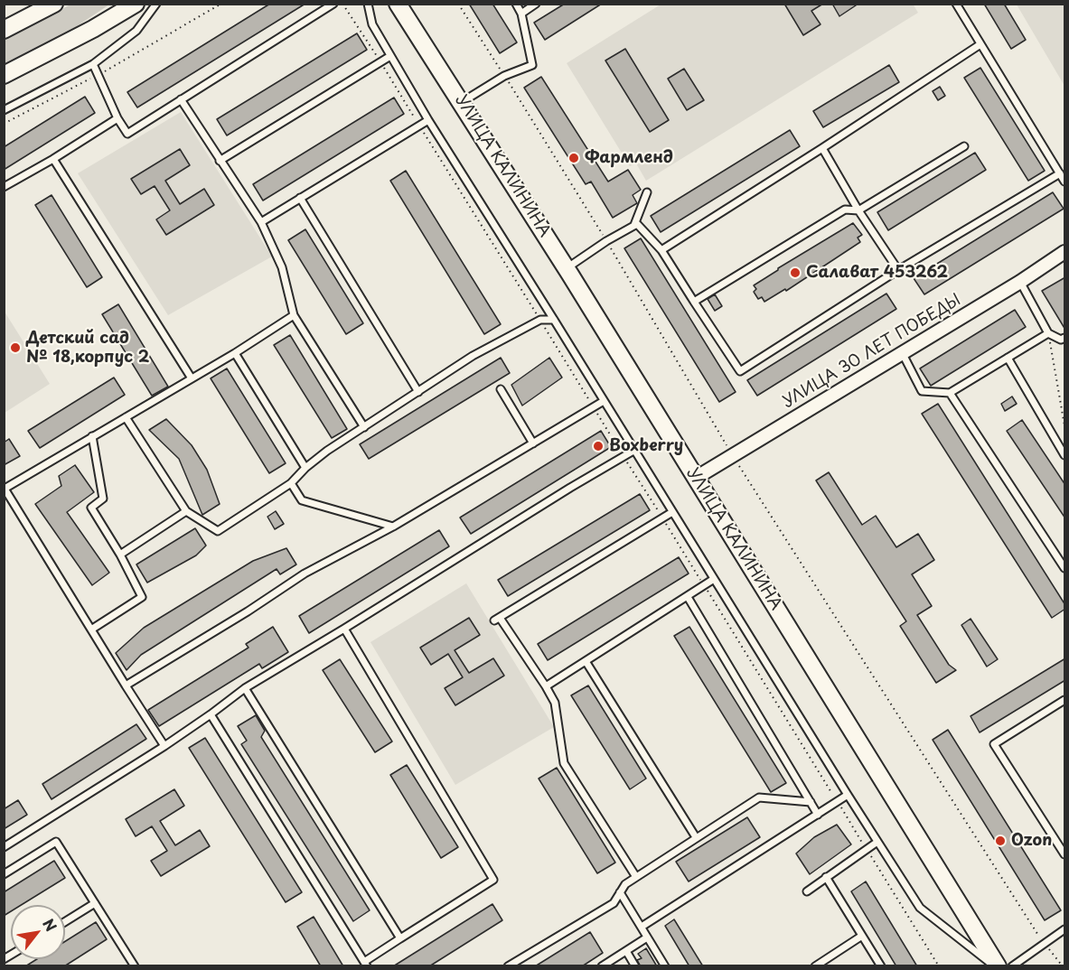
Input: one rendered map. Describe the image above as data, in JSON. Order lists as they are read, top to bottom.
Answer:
{
  "streets": {
    "street": ["УЛИЦА КАЛИНИНА", "УЛИЦА 30 ЛЕТ ПОБЕДЫ"]
  },
  "crossings": [
    ["УЛИЦА КАЛИНИНА", "УЛИЦА 30 ЛЕТ ПОБЕДЫ"]
  ],
  "places": [
    "Фармленд",
    "Салават 453262",
    "Детский сад № 18,корпус 2",
    "Boxberry",
    "Ozon"
  ],
  "north": "top right"
}
